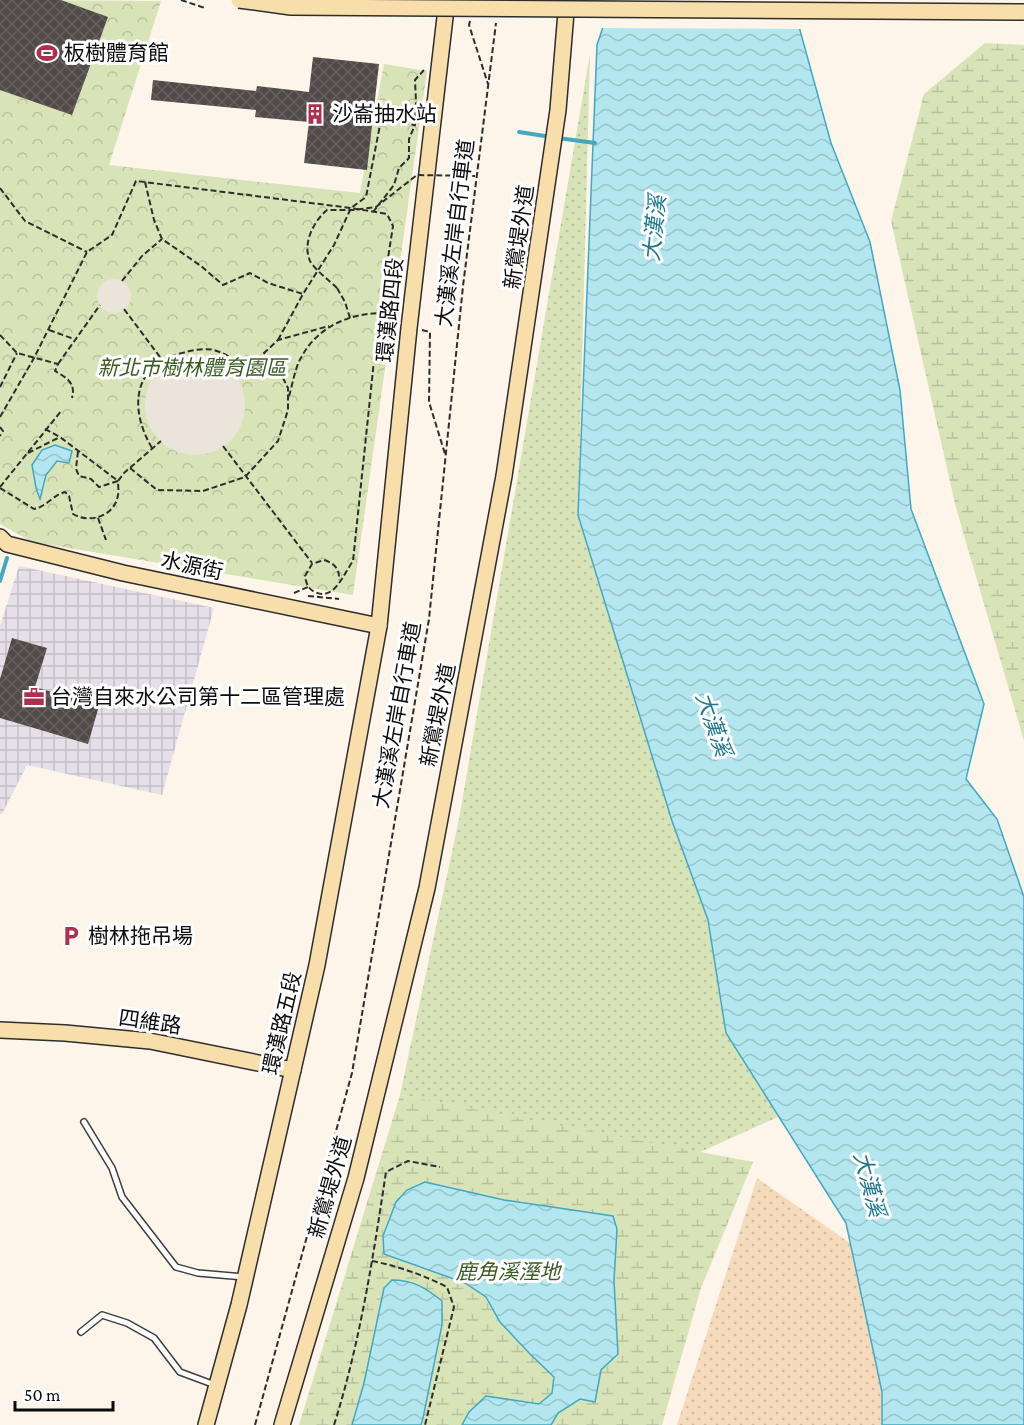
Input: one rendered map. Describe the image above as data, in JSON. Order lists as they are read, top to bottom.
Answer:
{
  "streets": {
    "street": [
      "新鶯堤外道",
      "環漢路四段",
      "水源街",
      "四維路",
      "環漢路五段"
    ],
    "path": ["大漢溪左岸自行車道"]
  },
  "crossings": [
    ["環漢路四段", "水源街"],
    ["環漢路四段", "環漢路五段"],
    ["水源街", "環漢路五段"],
    ["四維路", "環漢路五段"]
  ],
  "water": ["大漢溪"],
  "parks": ["新北市樹林體育園區", "鹿角溪溼地"],
  "places": {
    "sports": ["板樹體育館"],
    "building": ["沙崙抽水站"],
    "office": ["台灣自來水公司第十二區管理處"],
    "parking": ["樹林拖吊場"]
  },
  "scale_bar": "50 m"
}
